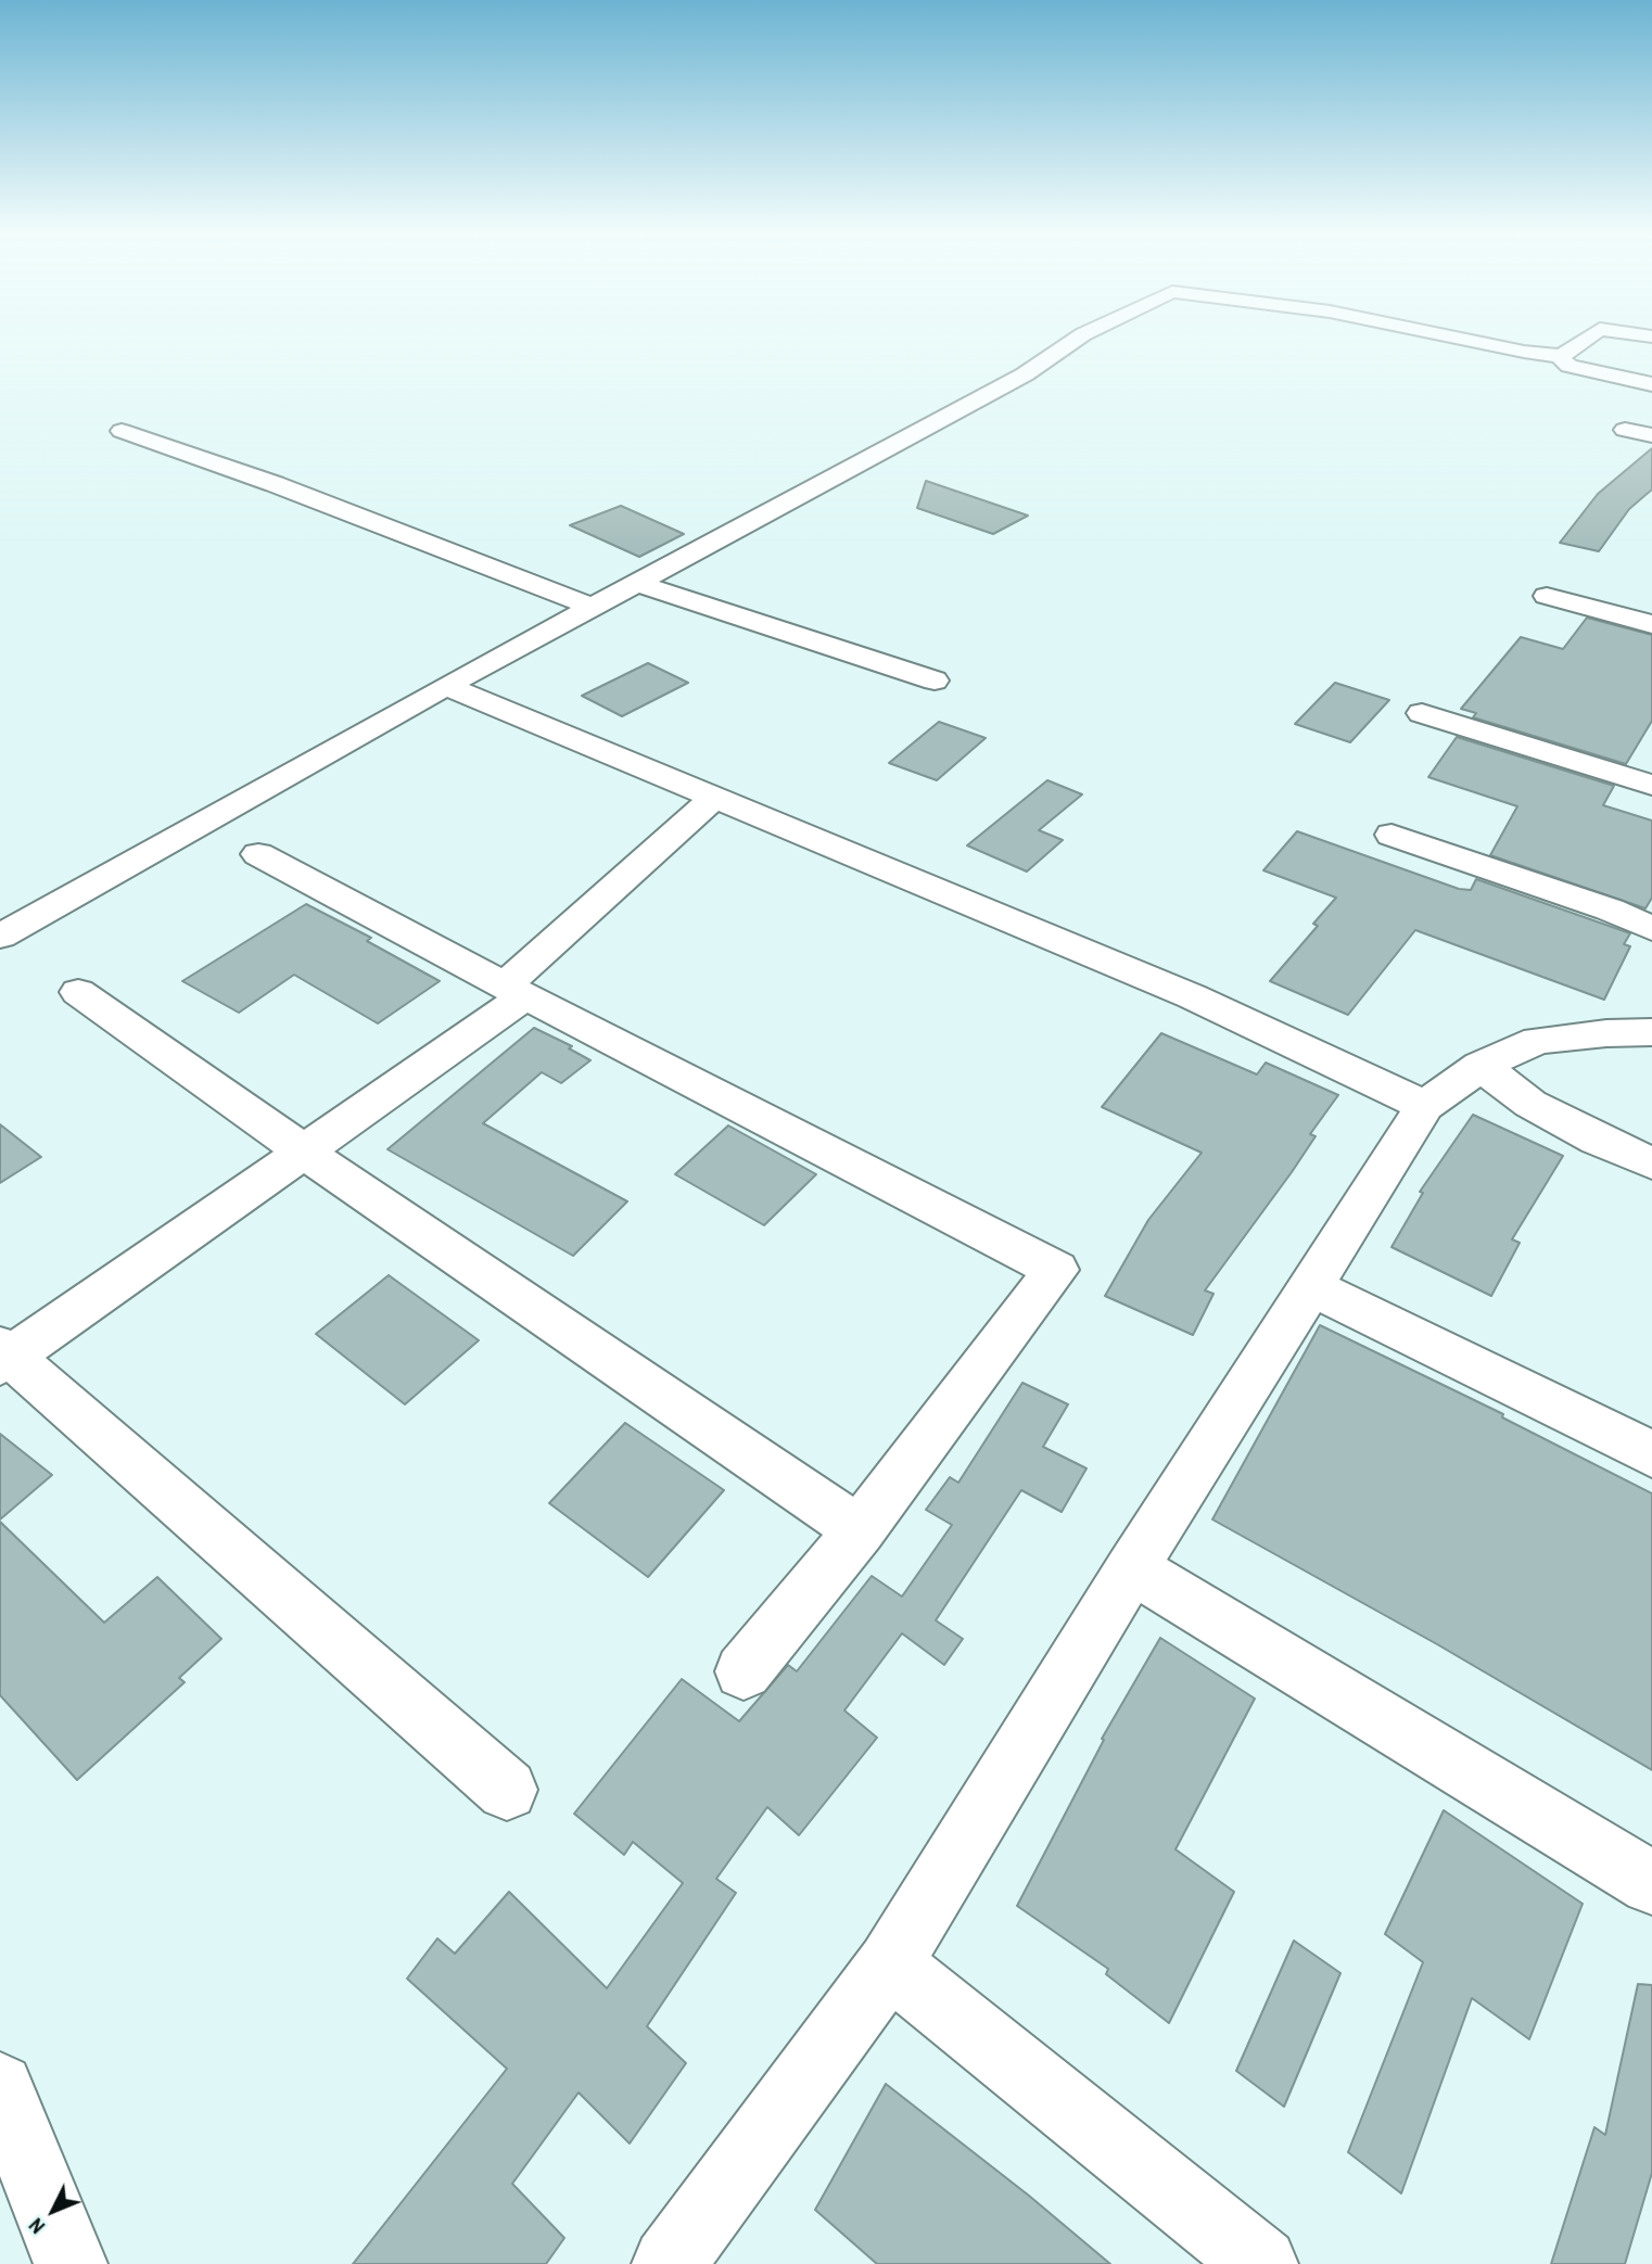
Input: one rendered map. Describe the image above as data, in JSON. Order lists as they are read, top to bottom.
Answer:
{
  "north": "bottom left"
}
